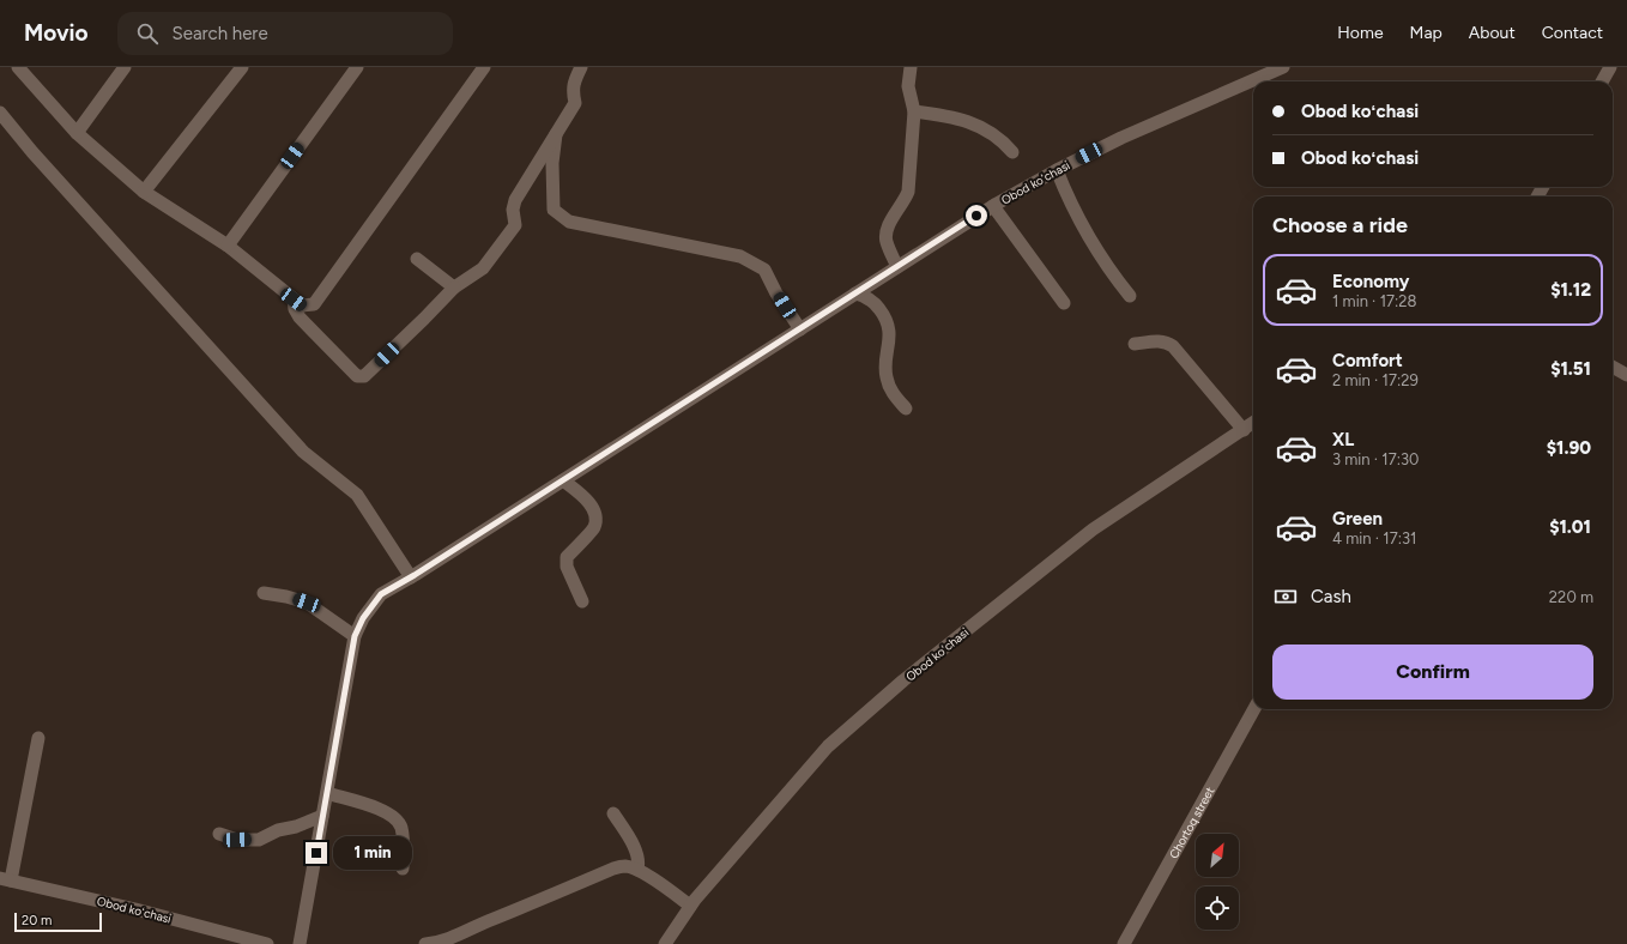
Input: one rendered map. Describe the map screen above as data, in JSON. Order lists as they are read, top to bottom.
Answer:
{
  "streets": {
    "street": ["Obod koʻchasi", "Chortoq street"]
  },
  "scale_bar": "20 m",
  "north": "top right",
  "page": {
    "header": "Movio",
    "search": "Search here",
    "nav": [
      "Home",
      "Map",
      "About",
      "Contact"
    ],
    "banner": ["Obod koʻchasi", "Obod koʻchasi"],
    "heading": "Choose a ride",
    "list": [
      {
        "name": "Economy",
        "note": "1 min · 17:28",
        "value": "$1.12"
      },
      {
        "name": "Comfort",
        "note": "2 min · 17:29",
        "value": "$1.51"
      },
      {
        "name": "XL",
        "note": "3 min · 17:30",
        "value": "$1.90"
      },
      {
        "name": "Green",
        "note": "4 min · 17:31",
        "value": "$1.01"
      }
    ],
    "pay": ["Cash", "220 m"],
    "buttons": "Confirm",
    "bubble": "1 min",
    "scale": "20 m"
  }
}
